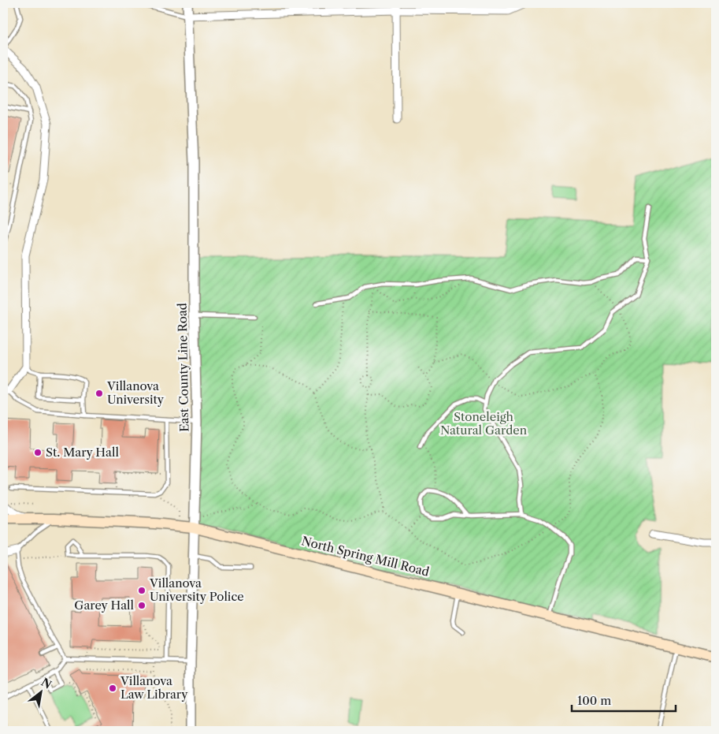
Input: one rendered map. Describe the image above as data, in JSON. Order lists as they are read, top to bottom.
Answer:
{
  "streets": {
    "main road": ["North Spring Mill Road"],
    "street": ["East County Line Road"]
  },
  "crossings": [
    ["East County Line Road", "North Spring Mill Road"]
  ],
  "parks": ["Stoneleigh Natural Garden"],
  "places": [
    "Villanova University",
    "St. Mary Hall",
    "Villanova University Police",
    "Garey Hall",
    "Villanova Law Library"
  ],
  "scale_bar": "100 m",
  "north": "top right"
}
